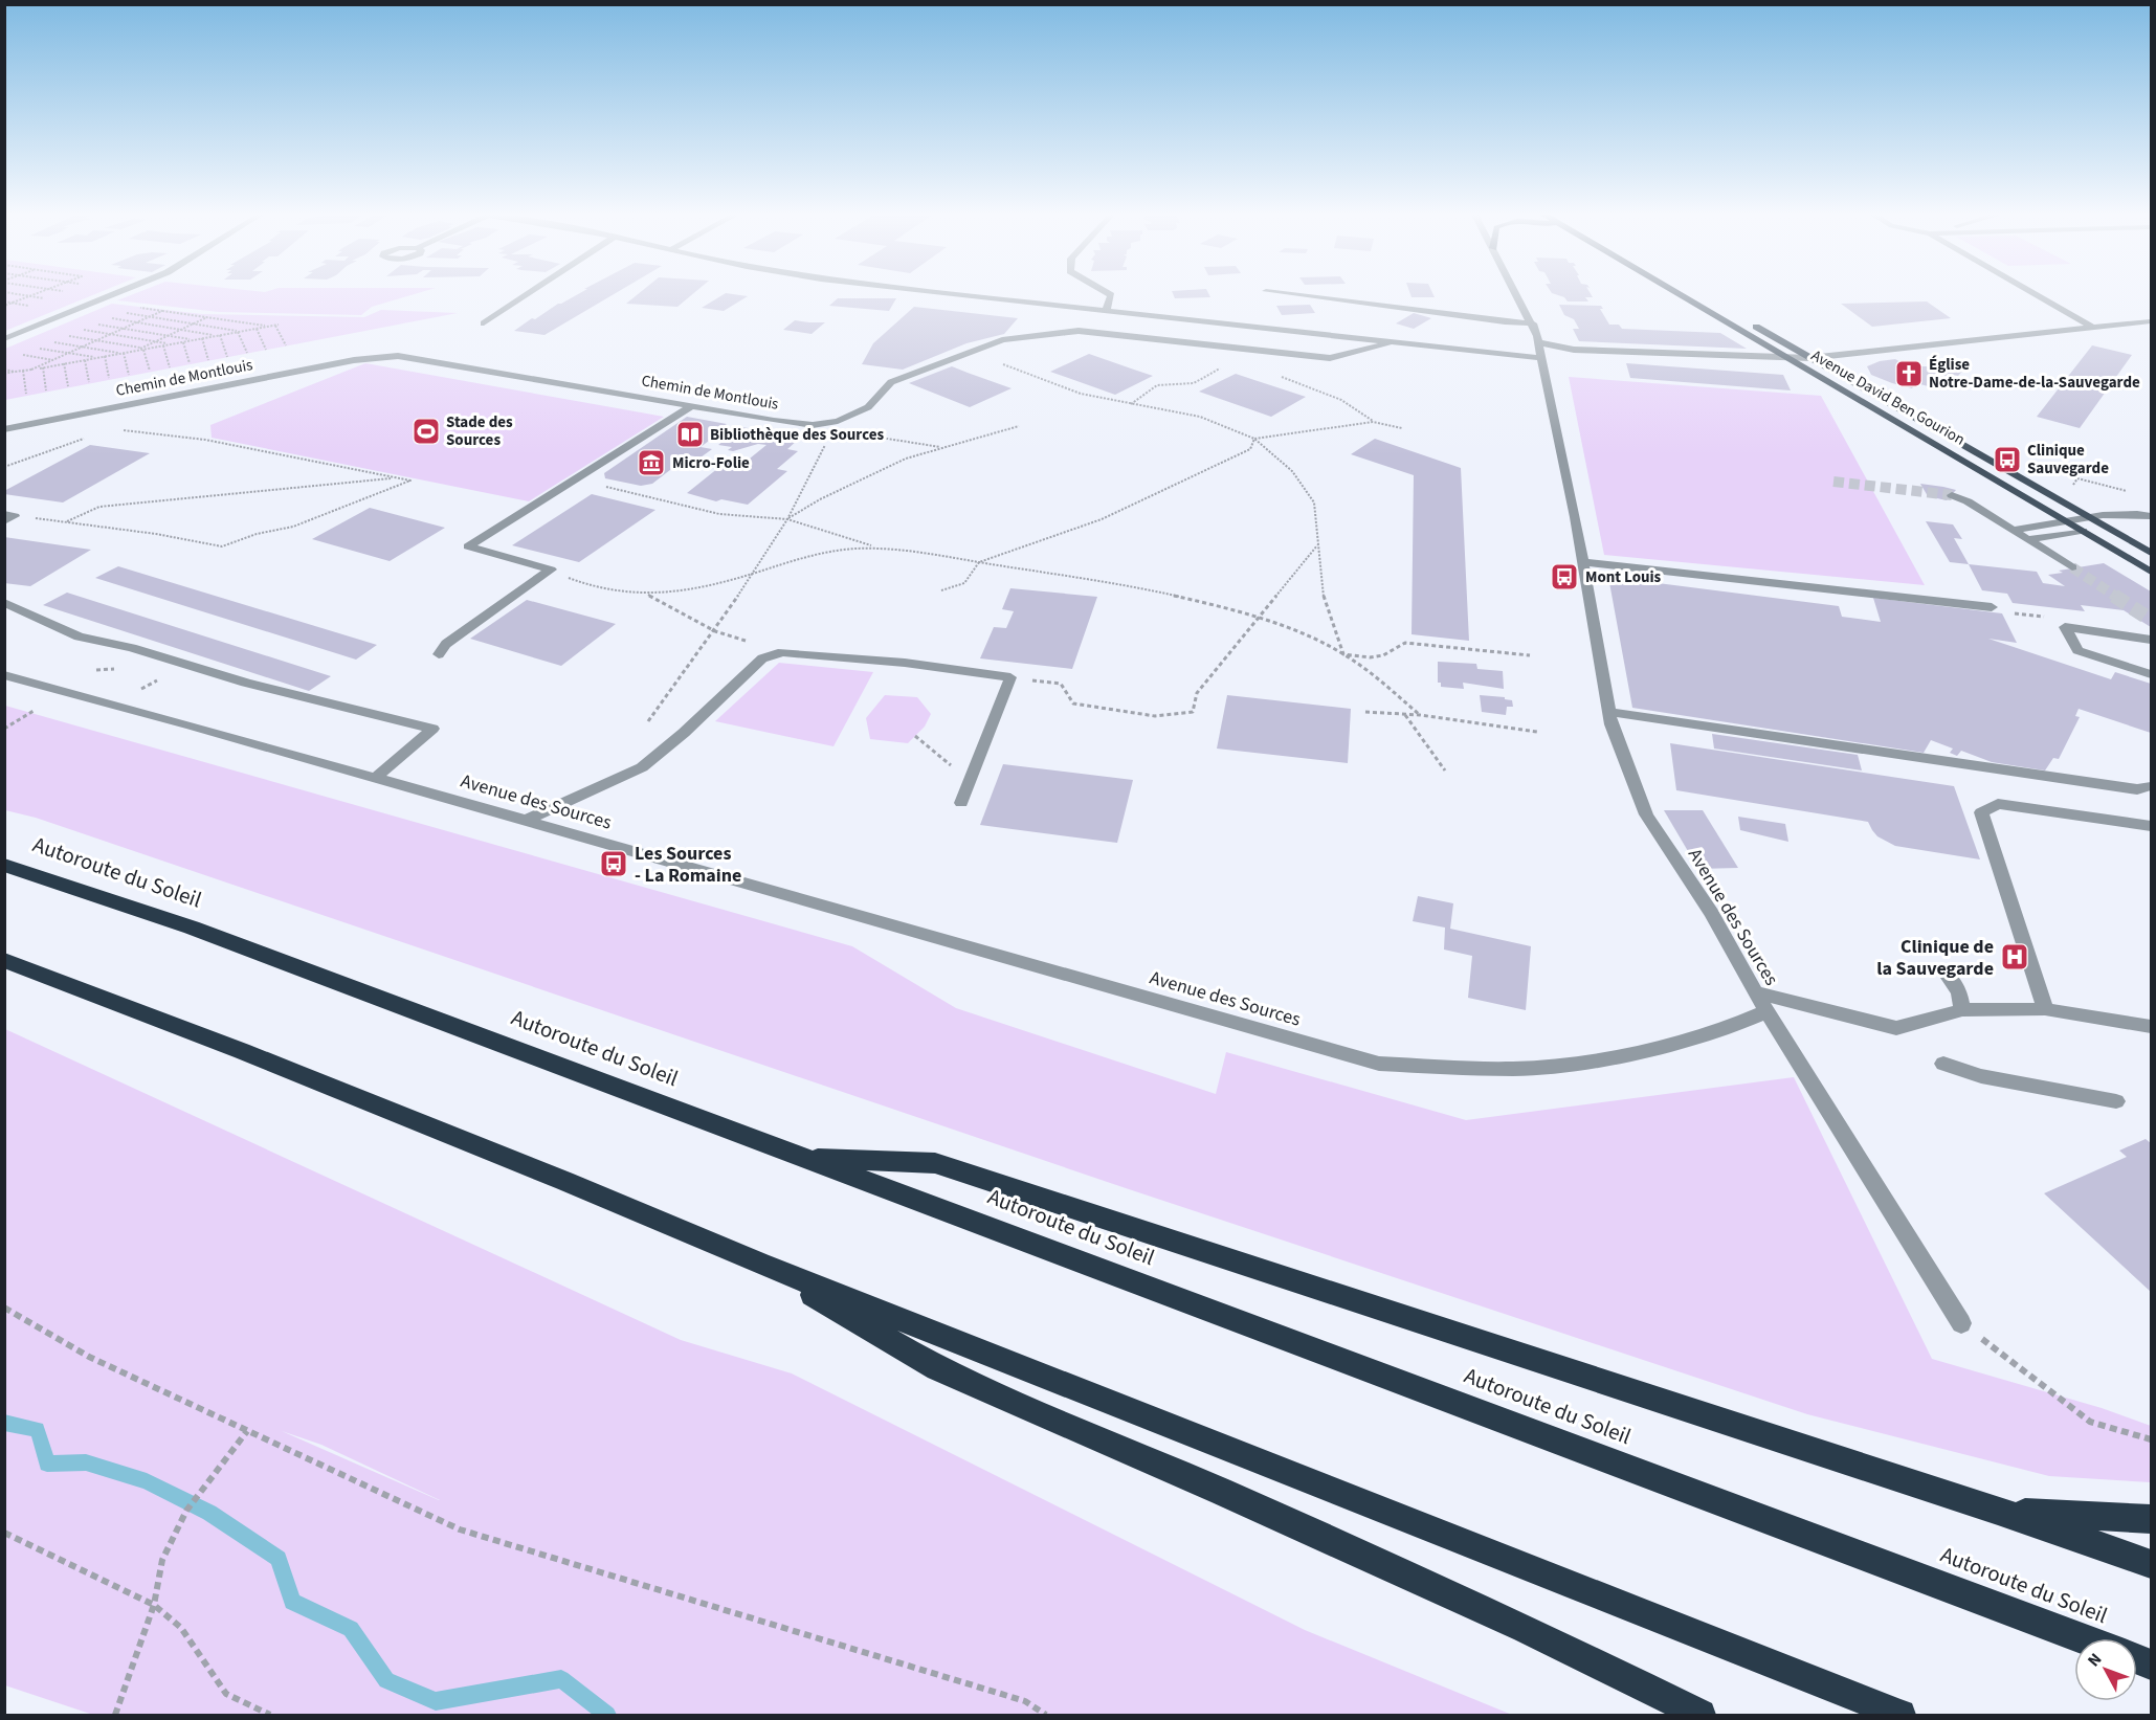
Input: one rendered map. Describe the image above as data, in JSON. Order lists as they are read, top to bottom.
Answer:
{
  "streets": {
    "highway": ["Autoroute du Soleil"],
    "main road": ["Avenue David Ben Gourion"],
    "street": ["Chemin de Montlouis", "Avenue des Sources"]
  },
  "places": {
    "church": ["Église Notre-Dame-de-la-Sauvegarde"],
    "sports": ["Stade des Sources"],
    "library": ["Bibliothèque des Sources"],
    "bus stop": ["Clinique Sauvegarde", "Mont Louis", "Les Sources - La Romaine"],
    "museum": ["Micro-Folie"],
    "hospital": ["Clinique de la Sauvegarde"]
  },
  "north": "top left"
}
